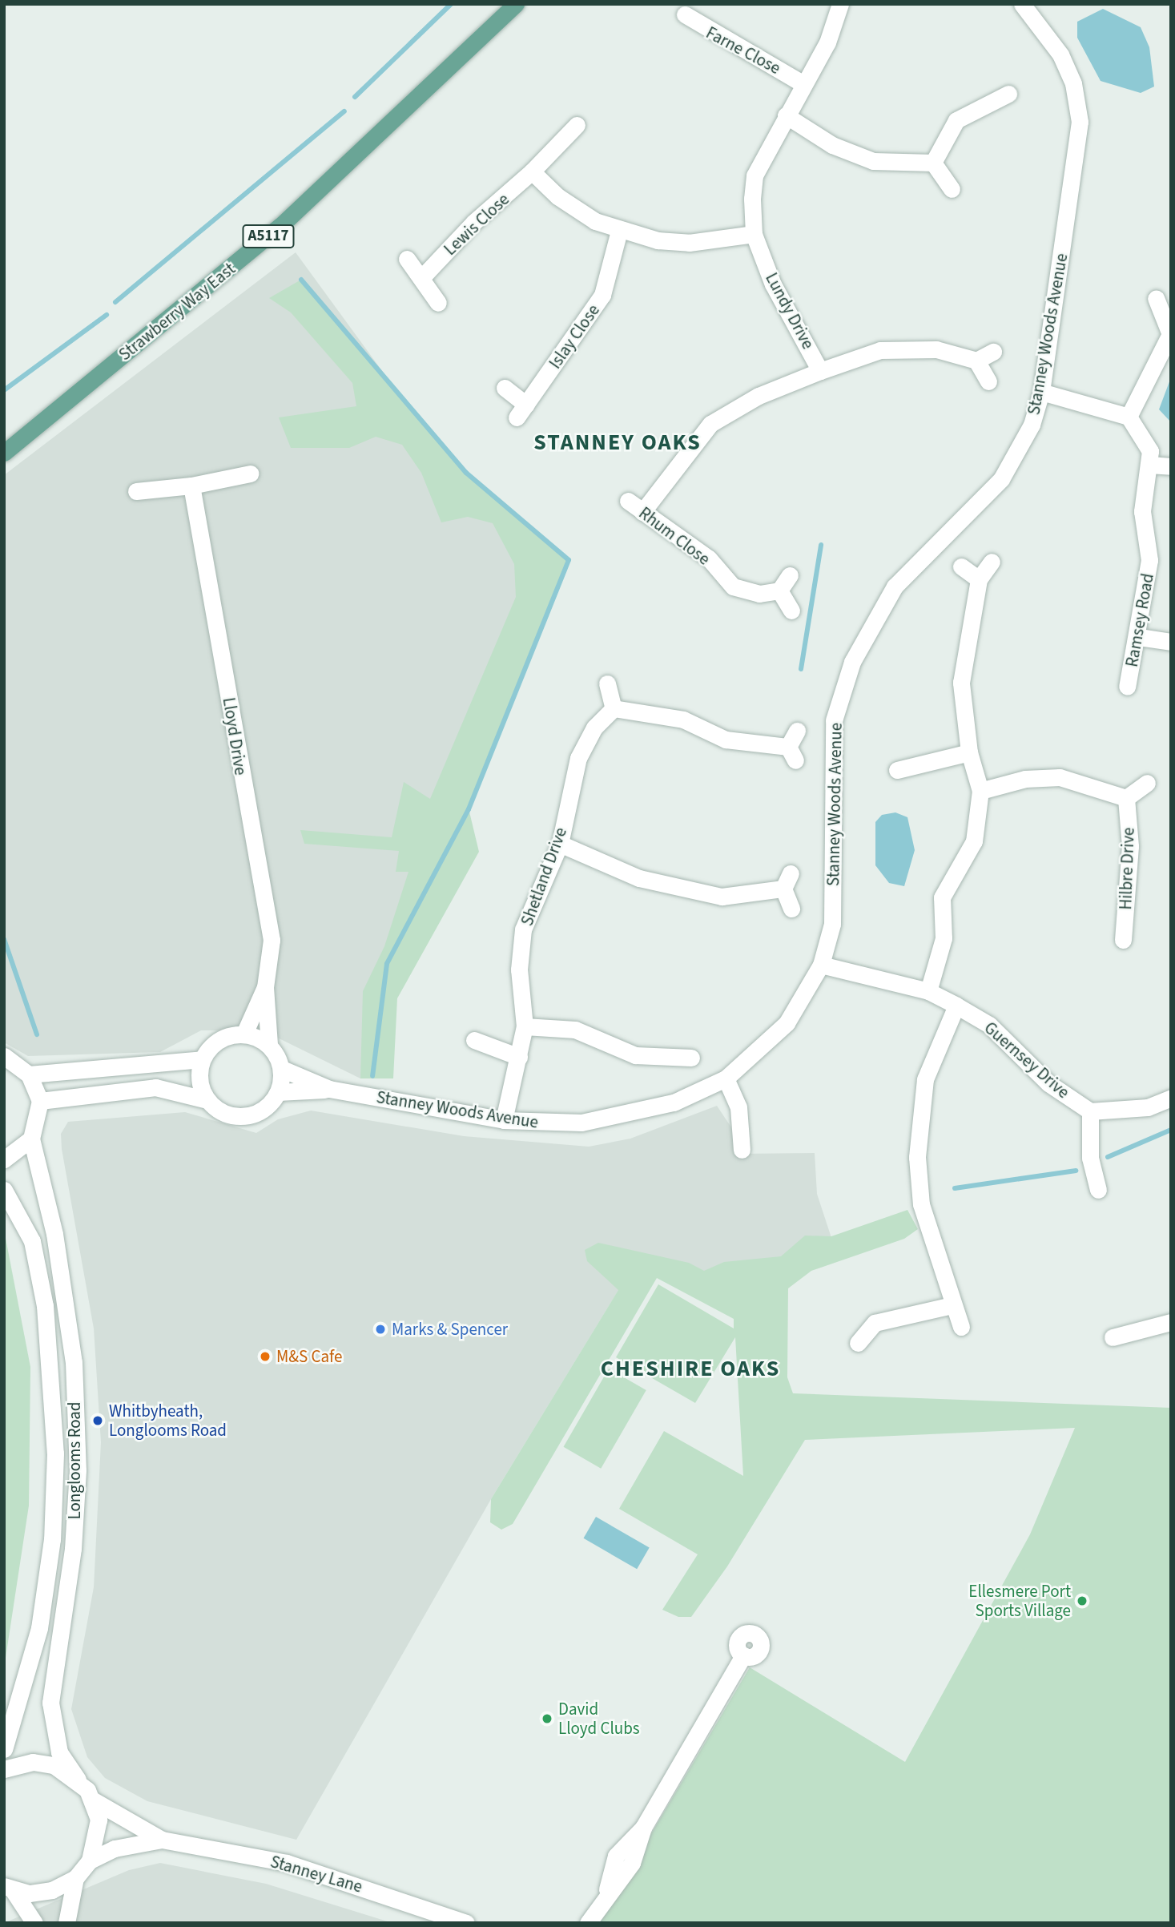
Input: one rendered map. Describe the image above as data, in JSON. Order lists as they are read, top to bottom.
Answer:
{
  "streets": {
    "main road": ["A5117", "Strawberry Way East"],
    "street": [
      "Farne Close",
      "Lewis Close",
      "Lundy Drive",
      "Stanney Woods Avenue",
      "Islay Close",
      "Rhum Close",
      "Ramsey Road",
      "Lloyd Drive",
      "Hilbre Drive",
      "Shetland Drive",
      "Guernsey Drive",
      "Longlooms Road",
      "Stanney Lane"
    ]
  },
  "crossings": [
    ["Farne Close", "Lundy Drive"],
    ["Lundy Drive", "Rhum Close"],
    ["Stanney Woods Avenue", "Lloyd Drive"],
    ["Stanney Woods Avenue", "Shetland Drive"],
    ["Stanney Woods Avenue", "Guernsey Drive"],
    ["Longlooms Road", "Stanney Lane"]
  ],
  "districts": ["STANNEY OAKS", "CHESHIRE OAKS"],
  "places": [
    "Marks & Spencer",
    "M&S Cafe",
    "Whitbyheath, Longlooms Road",
    "Ellesmere Port Sports Village",
    "David Lloyd Clubs"
  ]
}
